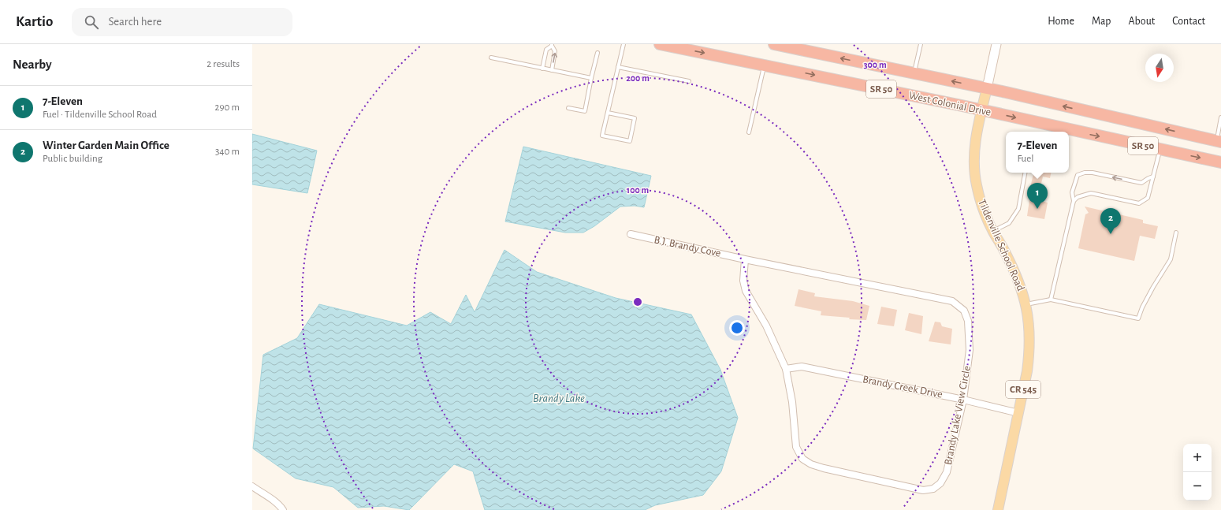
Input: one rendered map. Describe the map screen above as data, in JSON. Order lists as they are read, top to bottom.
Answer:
{
  "streets": {
    "highway": ["SR 50", "West Colonial Drive"],
    "main road": ["Tildenville School Road", "CR 545"],
    "street": ["B.J. Brandy Cove", "Brandy Creek Drive", "Brandy Lake View Circle"]
  },
  "crossings": [
    ["West Colonial Drive", "Tildenville School Road"],
    ["West Colonial Drive", "CR 545"],
    ["Tildenville School Road", "Brandy Creek Drive"],
    ["Tildenville School Road", "CR 545"],
    ["B.J. Brandy Cove", "Brandy Lake View Circle"],
    ["Brandy Creek Drive", "Brandy Lake View Circle"]
  ],
  "water": ["Brandy Lake"],
  "north": "bottom",
  "page": {
    "header": "Kartio",
    "search": "Search here",
    "nav": [
      "Home",
      "Map",
      "About",
      "Contact"
    ],
    "heading": ["Nearby", "2 results"],
    "list": [
      {
        "mark": "1",
        "name": "7-Eleven",
        "note": "Fuel · Tildenville School Road",
        "value": "290 m"
      },
      {
        "mark": "2",
        "name": "Winter Garden Main Office",
        "note": "Public building",
        "value": "340 m"
      }
    ],
    "popup": ["7-Eleven", "Fuel"],
    "pins": ["1", "2"],
    "map_buttons": ["+", "−"]
  },
  "rings": ["300 m", "200 m", "100 m"]
}
